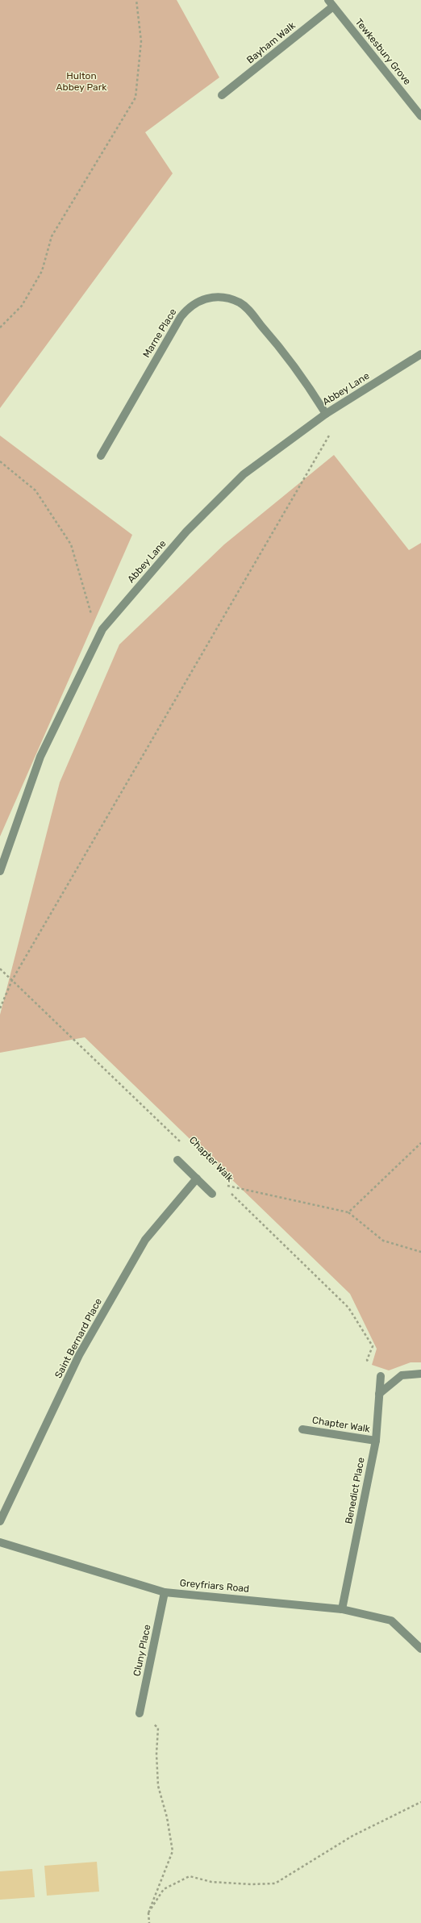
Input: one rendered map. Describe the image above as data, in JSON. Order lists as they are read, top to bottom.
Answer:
{
  "streets": {
    "street": [
      "Bayham Walk",
      "Tewkesbury Grove",
      "Marne Place",
      "Abbey Lane",
      "Chapter Walk",
      "Saint Bernard Place",
      "Benedict Place",
      "Greyfriars Road",
      "Cluny Place"
    ]
  },
  "crossings": [
    ["Bayham Walk", "Tewkesbury Grove"],
    ["Marne Place", "Abbey Lane"],
    ["Chapter Walk", "Benedict Place"],
    ["Benedict Place", "Greyfriars Road"],
    ["Greyfriars Road", "Cluny Place"]
  ],
  "parks": ["Hulton Abbey Park"]
}
